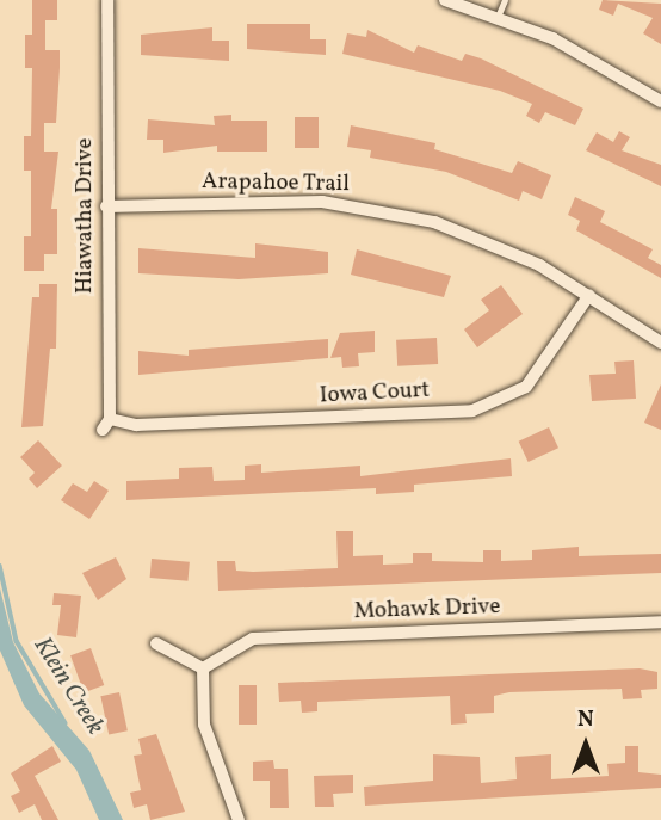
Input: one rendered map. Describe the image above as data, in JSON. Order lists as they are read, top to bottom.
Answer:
{
  "streets": {
    "street": [
      "Arapahoe Trail",
      "Hiawatha Drive",
      "Iowa Court",
      "Mohawk Drive"
    ]
  },
  "crossings": [
    ["Arapahoe Trail", "Hiawatha Drive"],
    ["Arapahoe Trail", "Iowa Court"],
    ["Hiawatha Drive", "Iowa Court"]
  ],
  "water": ["Klein Creek"],
  "north": "top"
}
